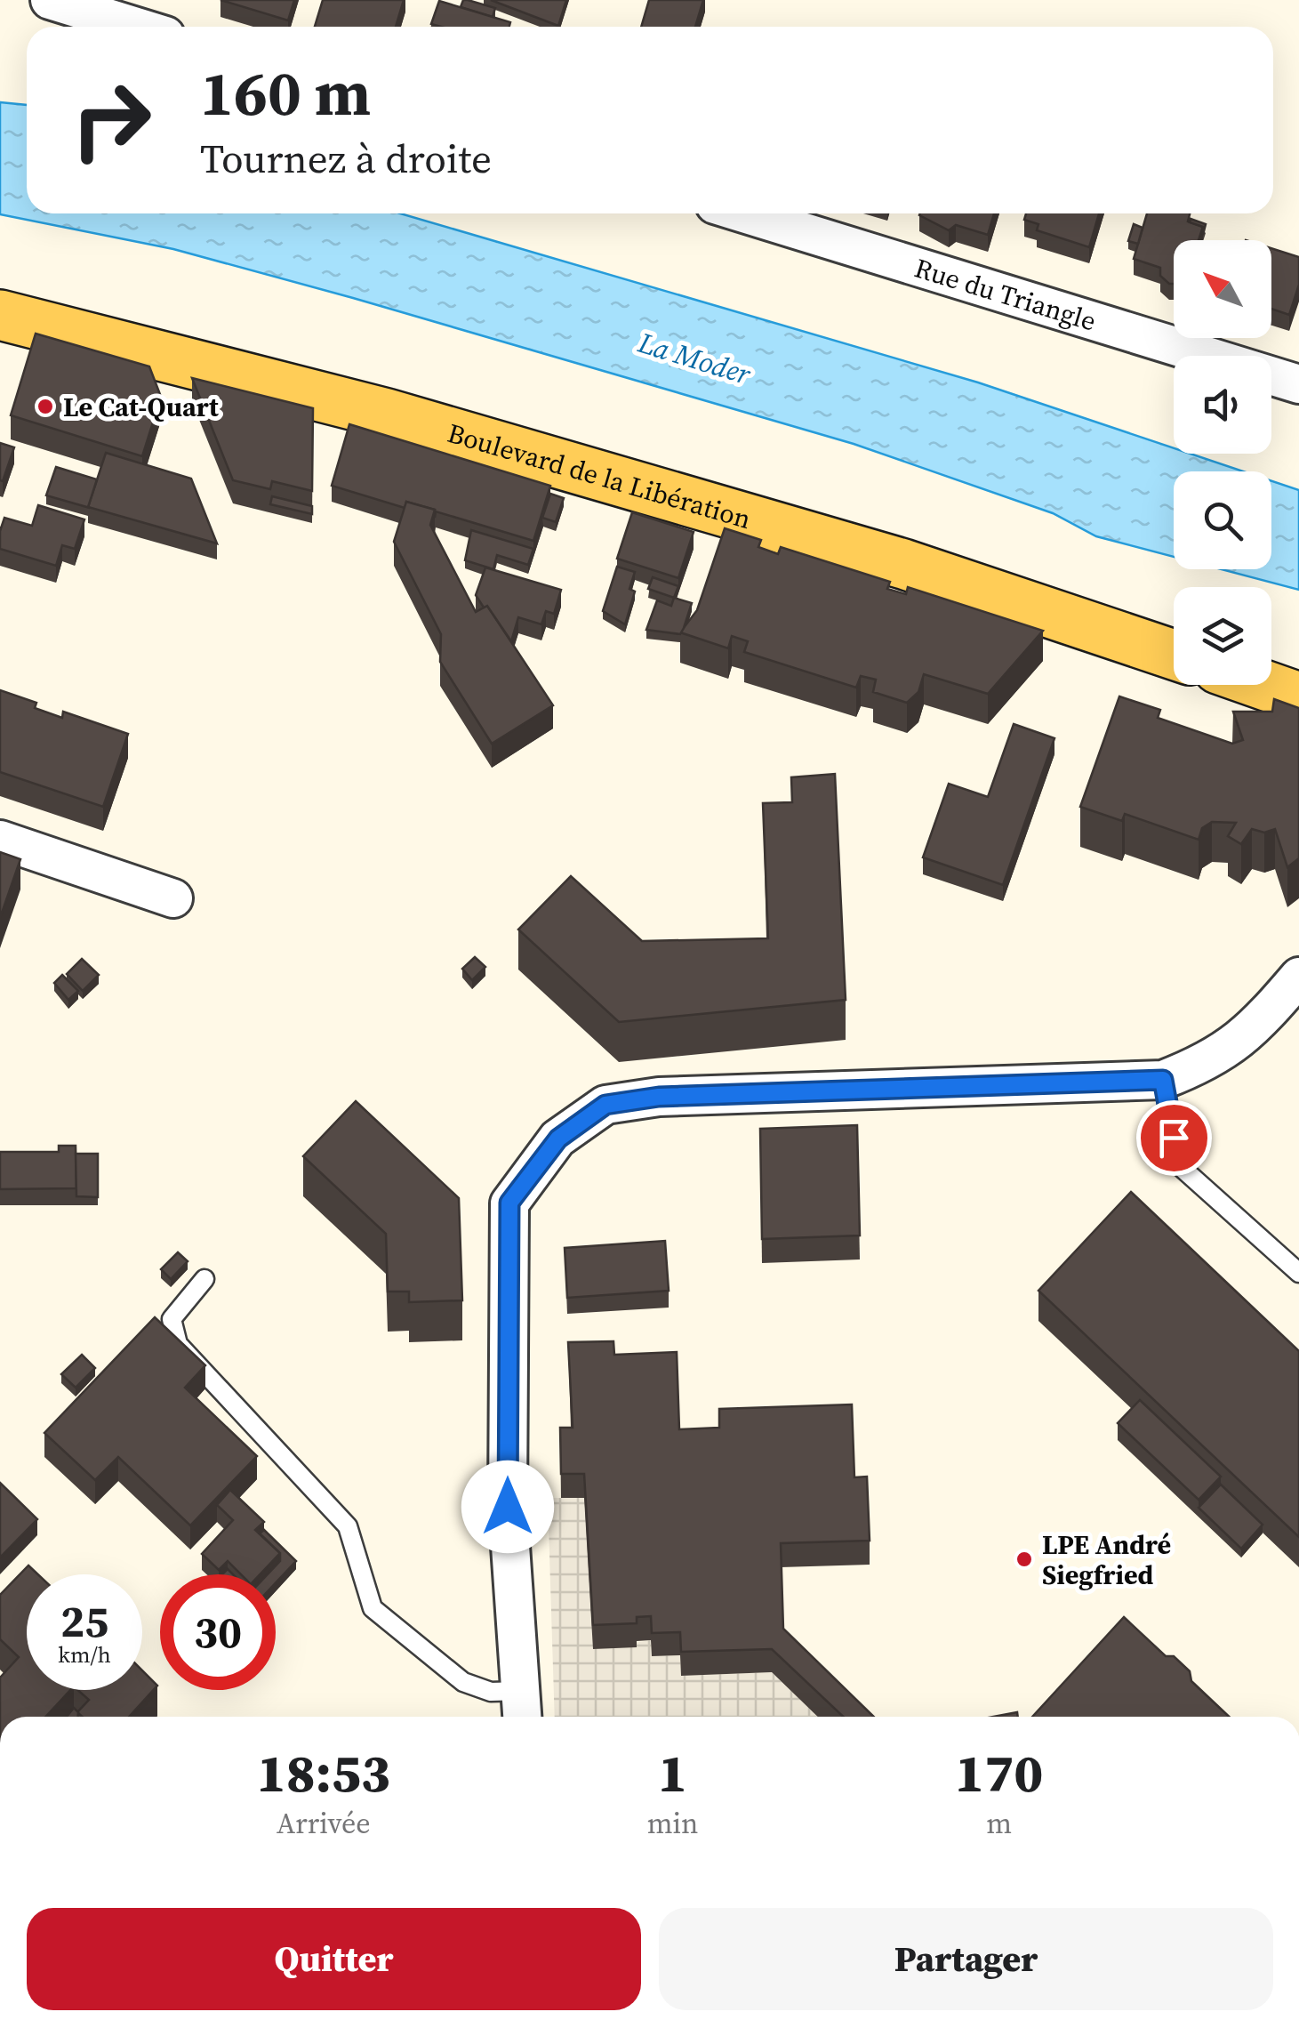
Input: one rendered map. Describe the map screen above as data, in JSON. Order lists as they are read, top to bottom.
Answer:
{
  "streets": {
    "main road": ["Boulevard de la Libération"],
    "street": ["Rue du Triangle"]
  },
  "water": ["La Moder"],
  "places": ["Le Cat-Quart", "LPE André Siegfried"],
  "north": "top left",
  "page": {
    "turn": ["160 m", "Tournez à droite"],
    "speed": "25 km/h",
    "limit": "30",
    "eta": [
      "18:53",
      "Arrivée",
      "1",
      "min",
      "170",
      "m"
    ],
    "buttons": ["Quitter", "Partager"]
  }
}
